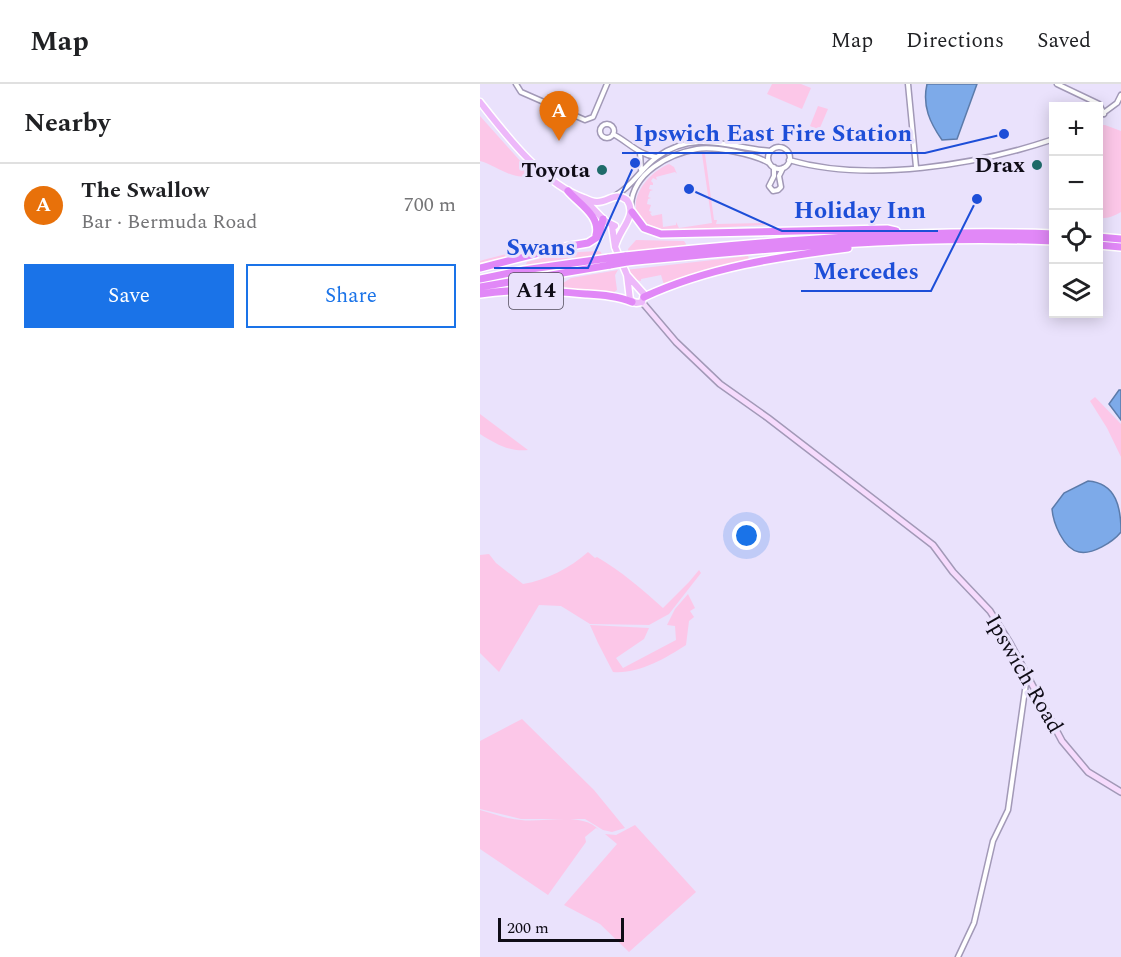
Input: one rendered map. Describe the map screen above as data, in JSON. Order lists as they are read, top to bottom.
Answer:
{
  "streets": {
    "highway": ["A14"],
    "street": ["Ipswich Road"]
  },
  "crossings": [
    ["A14", "Ipswich Road"]
  ],
  "places": [
    "Ipswich East Fire Station",
    "Swans",
    "Drax",
    "Toyota",
    "Holiday Inn",
    "Mercedes"
  ],
  "scale_bar": "200 m",
  "page": {
    "header": "Map",
    "nav": ["Map", "Directions", "Saved"],
    "heading": "Nearby",
    "pins": "A",
    "map_buttons": ["+", "−"],
    "list": [
      {
        "mark": "A",
        "name": "The Swallow",
        "note": "Bar · Bermuda Road",
        "value": "700 m"
      }
    ],
    "buttons": ["Save", "Share"],
    "scale": "200 m"
  }
}
